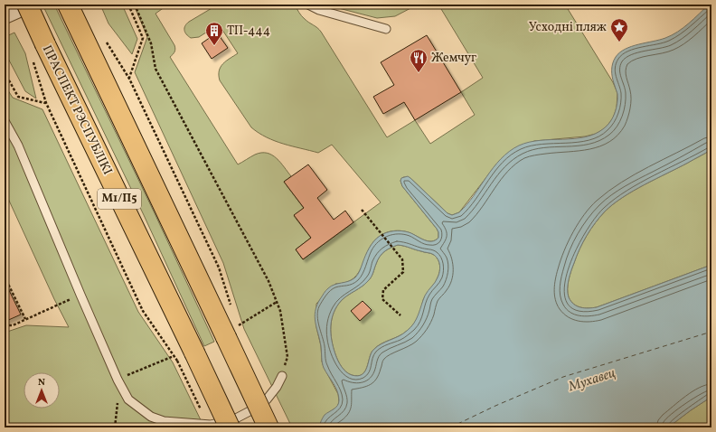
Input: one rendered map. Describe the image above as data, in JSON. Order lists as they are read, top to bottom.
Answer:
{
  "streets": {
    "highway": ["ПРАСПЕКТ РЭСПУБЛІКІ", "М1/П5"]
  },
  "crossings": [
    ["ПРАСПЕКТ РЭСПУБЛІКІ", "М1/П5"]
  ],
  "water": ["Мухавец"],
  "places": {
    "place": ["Усходні пляж"],
    "building": ["ТП-444"],
    "restaurant": ["Жемчуг"]
  },
  "north": "top"
}
